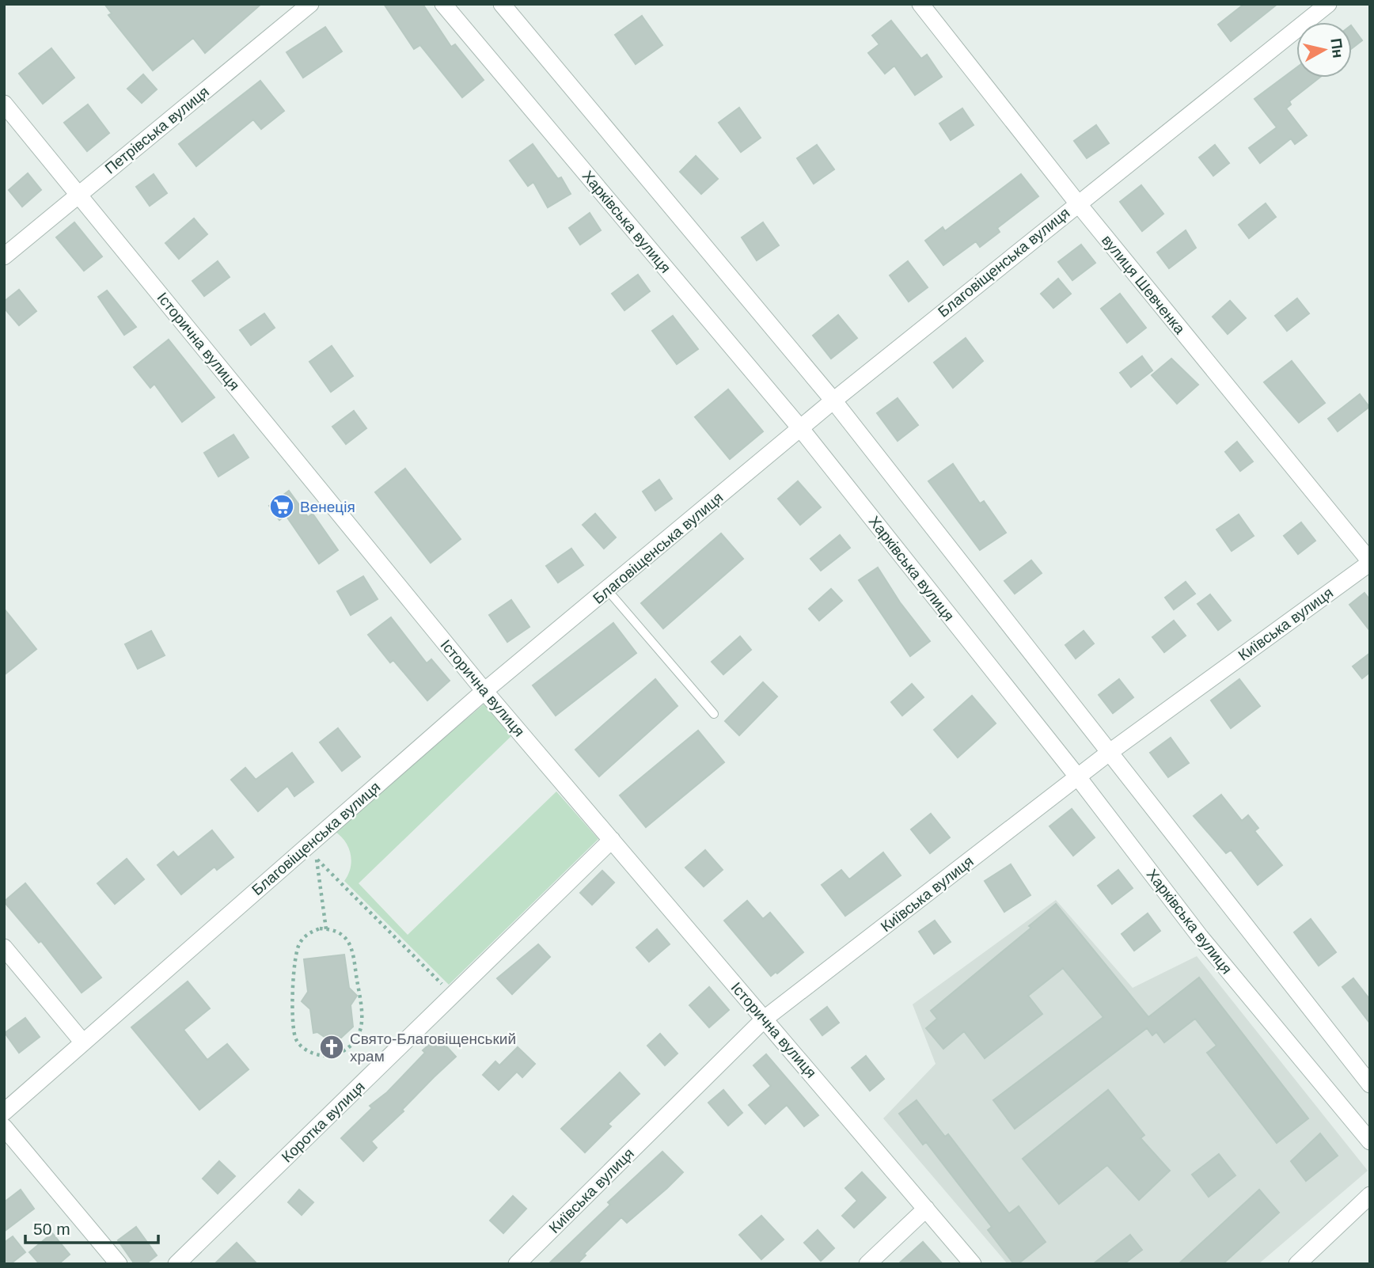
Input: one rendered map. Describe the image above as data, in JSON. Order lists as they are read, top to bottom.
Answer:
{
  "streets": {
    "street": [
      "Петрівська вулиця",
      "Харківська вулиця",
      "Благовіщенська вулиця",
      "вулиця Шевченка",
      "Історична вулиця",
      "Київська вулиця",
      "Коротка вулиця"
    ]
  },
  "crossings": [
    ["Петрівська вулиця", "Історична вулиця"],
    ["Харківська вулиця", "Благовіщенська вулиця"],
    ["Харківська вулиця", "Київська вулиця"],
    ["Благовіщенська вулиця", "вулиця Шевченка"],
    ["Благовіщенська вулиця", "Історична вулиця"],
    ["вулиця Шевченка", "Київська вулиця"],
    ["Історична вулиця", "Київська вулиця"],
    ["Історична вулиця", "Коротка вулиця"]
  ],
  "places": {
    "supermarket": ["Венеція"],
    "church": ["Свято-Благовіщенський храм"]
  },
  "scale_bar": "50 m",
  "north": "right"
}
